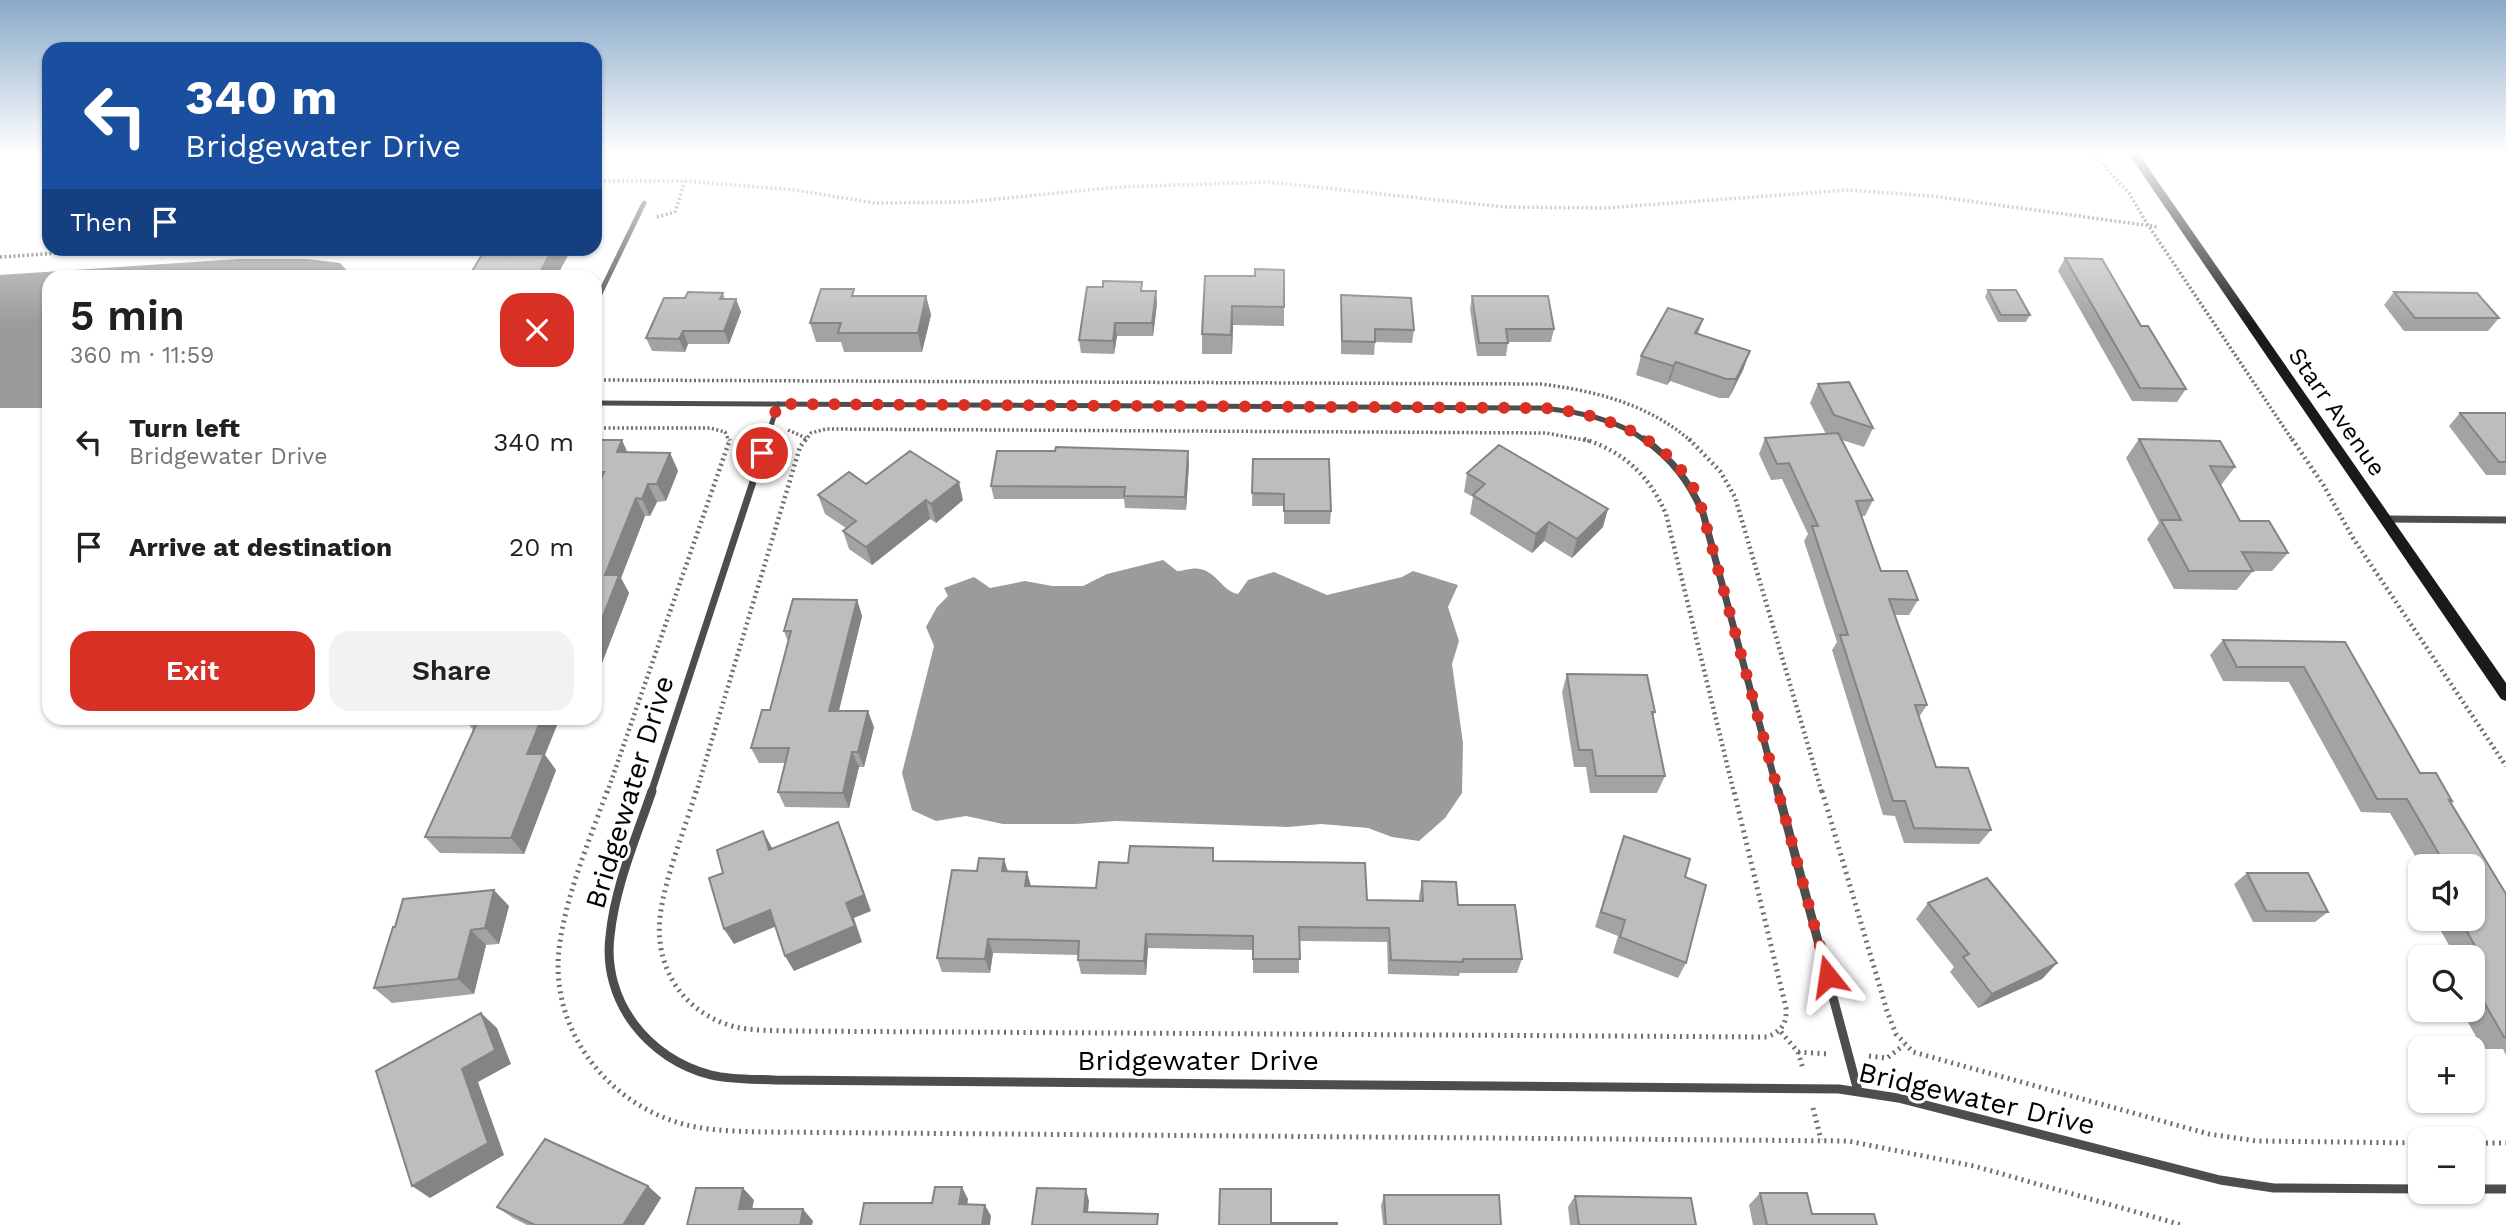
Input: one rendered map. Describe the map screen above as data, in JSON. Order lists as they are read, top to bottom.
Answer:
{
  "streets": {
    "street": ["Starr Avenue", "Bridgewater Drive"]
  },
  "page": {
    "turn": ["340 m", "Bridgewater Drive"],
    "then": "Then",
    "heading": ["5 min", "360 m · 11:59"],
    "list": [
      {
        "name": "Turn left",
        "note": "Bridgewater Drive",
        "value": "340 m"
      },
      {
        "name": "Arrive at destination",
        "value": "20 m"
      }
    ],
    "buttons": ["Exit", "Share"],
    "map_buttons": ["+", "−"]
  }
}
